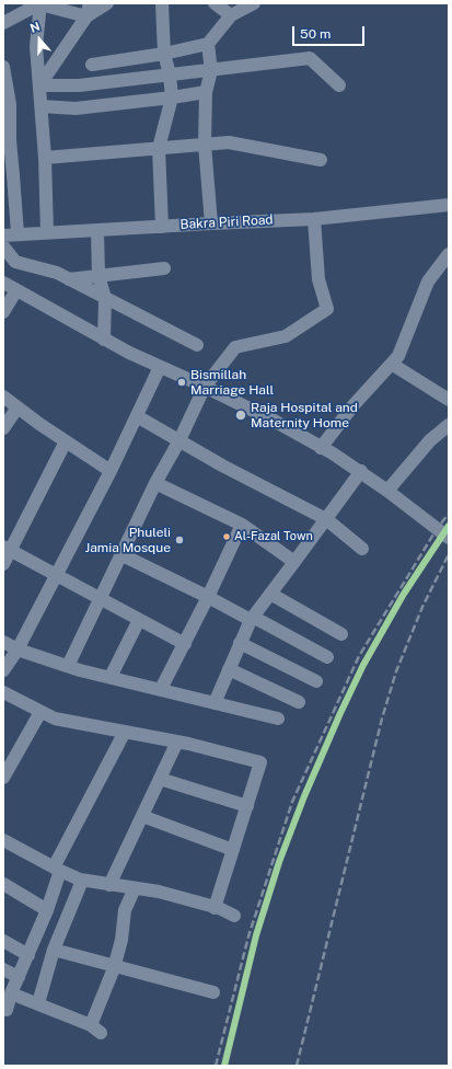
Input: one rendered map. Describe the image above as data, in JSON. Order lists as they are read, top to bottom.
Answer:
{
  "streets": {
    "street": ["Bakra Piri Road"]
  },
  "places": [
    "Bismillah Marriage Hall",
    "Raja Hospital and Maternity Home",
    "Al-Fazal Town",
    "Phuleli Jamia Mosque"
  ],
  "scale_bar": "50 m",
  "north": "top"
}
